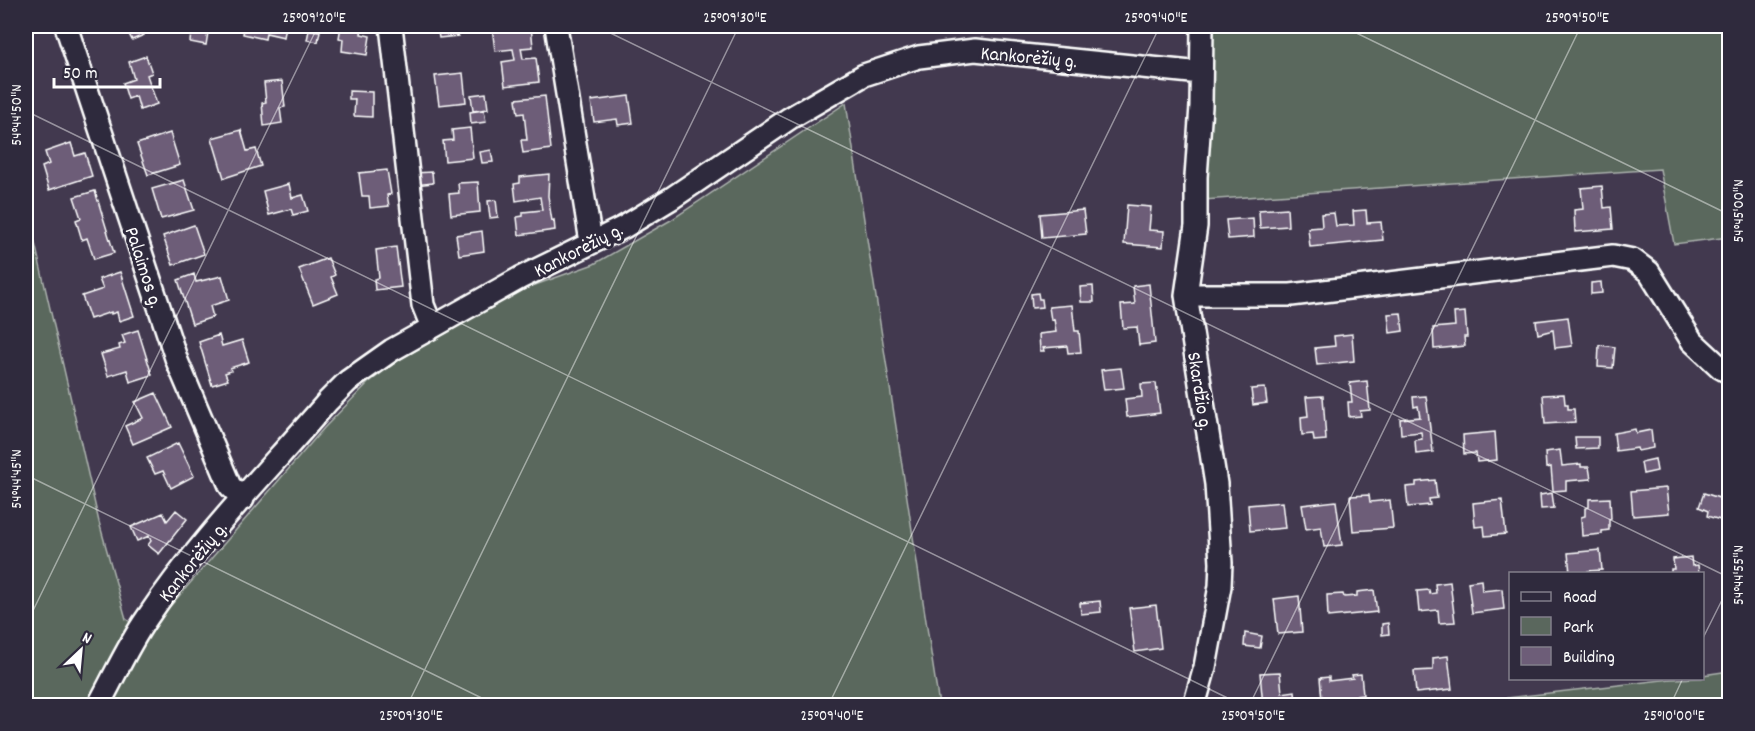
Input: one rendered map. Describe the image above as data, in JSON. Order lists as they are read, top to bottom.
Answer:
{
  "streets": {
    "street": ["Kankorėžių g.", "Palaimos g.", "Skardžio g."]
  },
  "crossings": [
    ["Kankorėžių g.", "Palaimos g."],
    ["Kankorėžių g.", "Skardžio g."]
  ],
  "legend": ["Road", "Park", "Building"],
  "scale_bar": "50 m",
  "north": "top right",
  "coordinates": [
    "25°09'20\"E",
    "25°09'30\"E",
    "25°09'40\"E",
    "25°09'50\"E",
    "54°44'50\"N",
    "54°45'00\"N",
    "54°44'45\"N",
    "54°44'55\"N",
    "25°10'00\"E"
  ]
}
